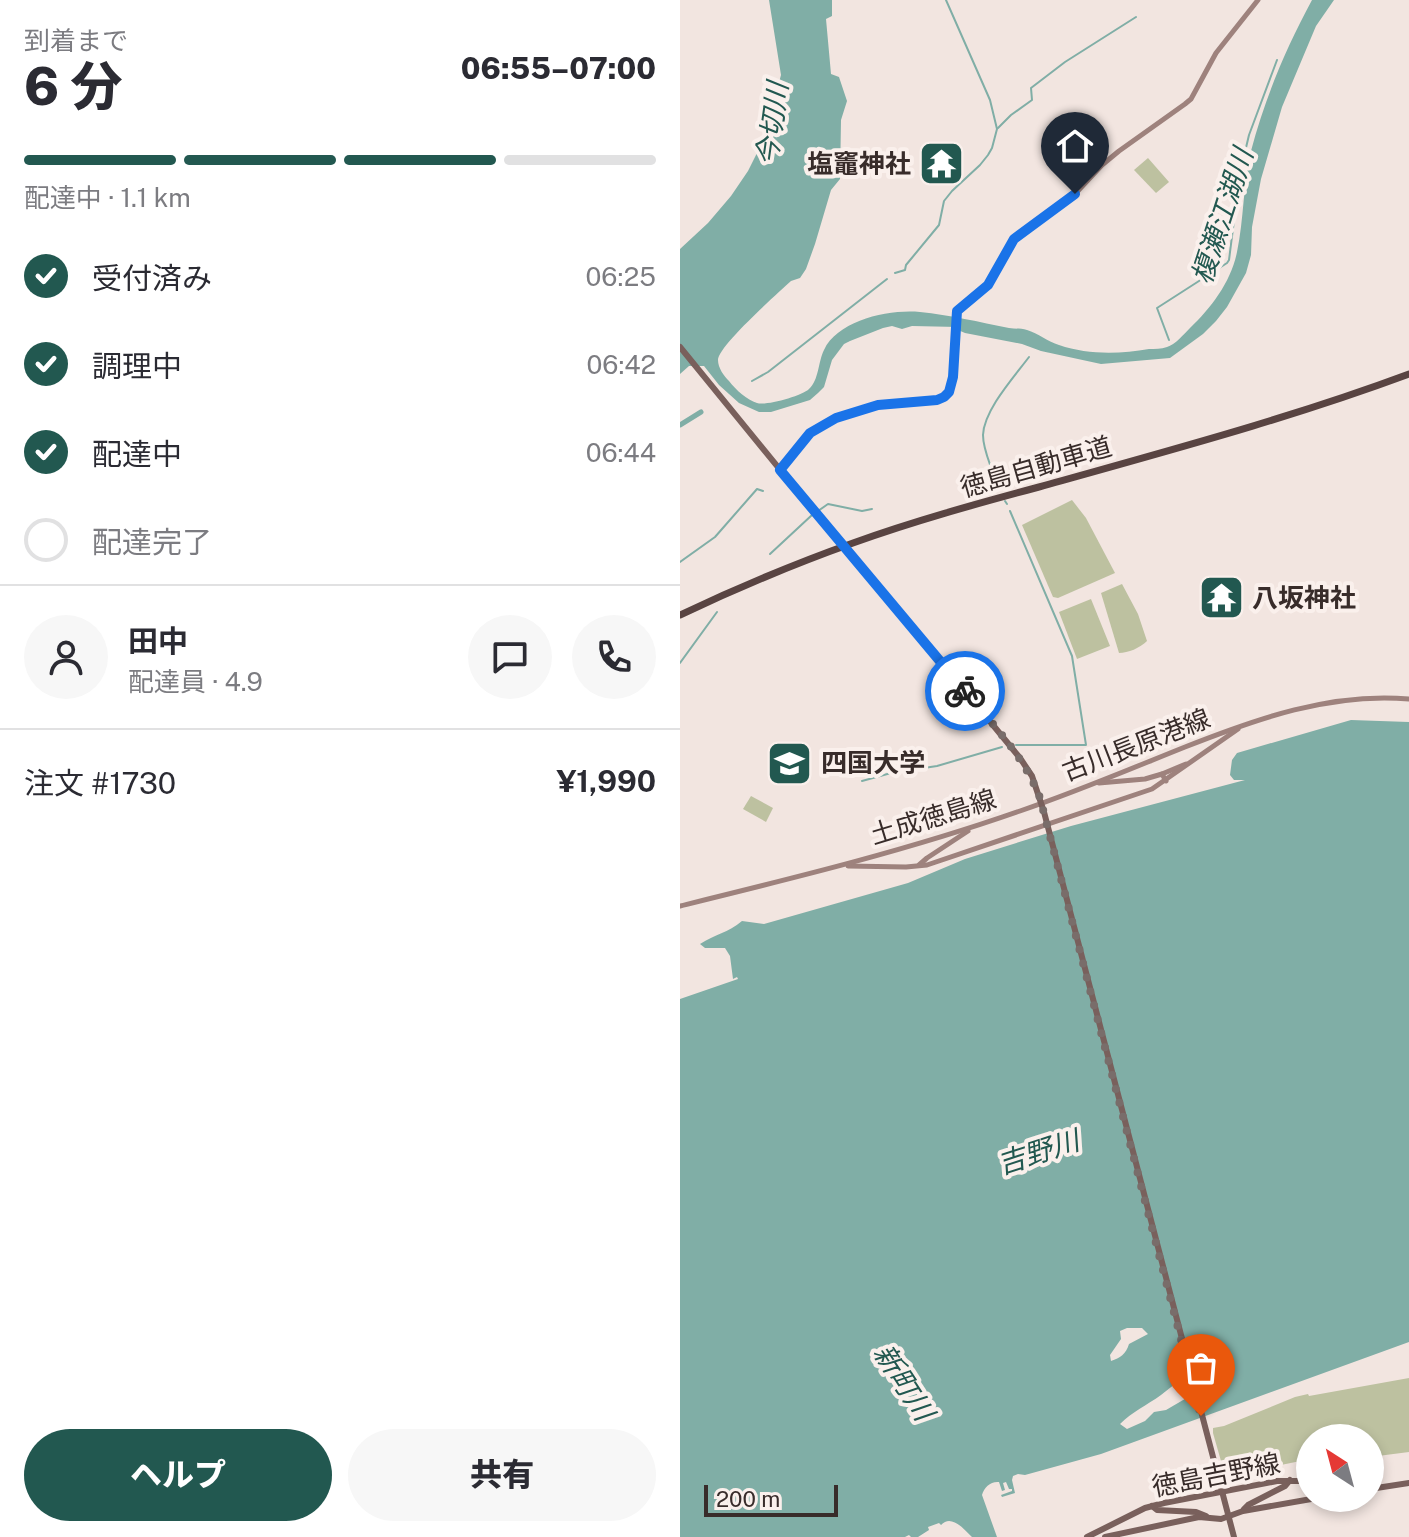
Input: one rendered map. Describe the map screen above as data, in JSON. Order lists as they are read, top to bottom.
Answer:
{
  "streets": {
    "highway": ["徳島自動車道"],
    "main road": ["古川長原港線", "土成徳島線", "徳島吉野線"]
  },
  "crossings": [
    ["古川長原港線", "土成徳島線"]
  ],
  "water": [
    "今切川",
    "榎瀬江湖川",
    "吉野川",
    "新町川"
  ],
  "places": {
    "temple": ["塩竈神社", "八坂神社"],
    "school or university": ["四国大学"]
  },
  "scale_bar": "200 m",
  "north": "top left",
  "page": {
    "heading": ["6 分", "到着まで", "06:55–07:00"],
    "panel": [
      "田中",
      "配達員 · 4.9",
      "注文 #1730",
      "¥1,990"
    ],
    "bar": "配達中 · 1.1 km",
    "list": [
      ["受付済み", "06:25"],
      ["調理中", "06:42"],
      ["配達中", "06:44"],
      "配達完了"
    ],
    "buttons": ["ヘルプ", "共有"],
    "scale": "200 m"
  }
}
